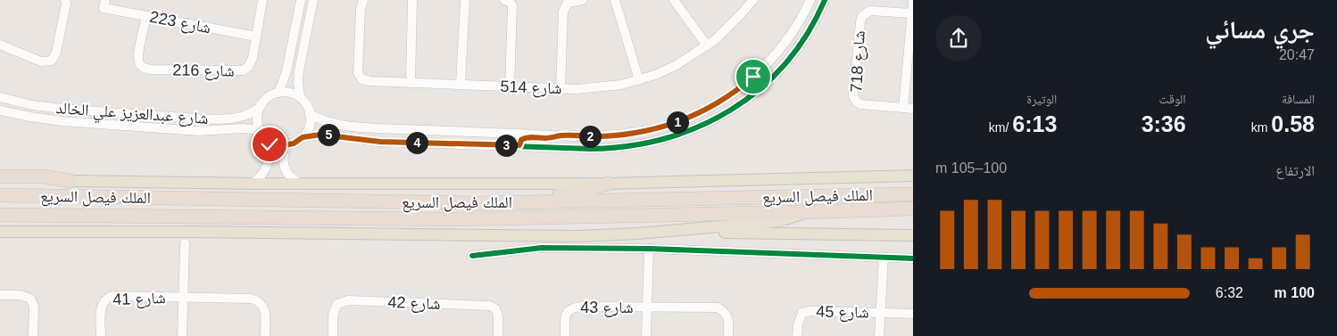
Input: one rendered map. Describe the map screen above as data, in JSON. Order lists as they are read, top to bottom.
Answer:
{
  "streets": {
    "highway": ["الملك فيصل السريع"],
    "street": [
      "شارع 223",
      "شارع 718",
      "شارع 216",
      "شارع 514",
      "شارع عبدالعزيز علي الخالد",
      "شارع 41",
      "شارع 42",
      "شارع 43",
      "شارع 45"
    ]
  },
  "crossings": [
    ["شارع 223", "شارع 216"]
  ],
  "page": {
    "heading": ["جري مسائي", "20:47"],
    "stats": [
      ["المسافة", "0.58 km"],
      ["الوقت", "3:36"],
      ["الوتيرة", "6:13 /km"]
    ],
    "pins": [
      "1",
      "5",
      "2",
      "4",
      "3"
    ],
    "chart": ["الارتفاع", "100–105 m"],
    "list": [
      {
        "name": "100 m",
        "note": "6:32"
      }
    ]
  }
}
